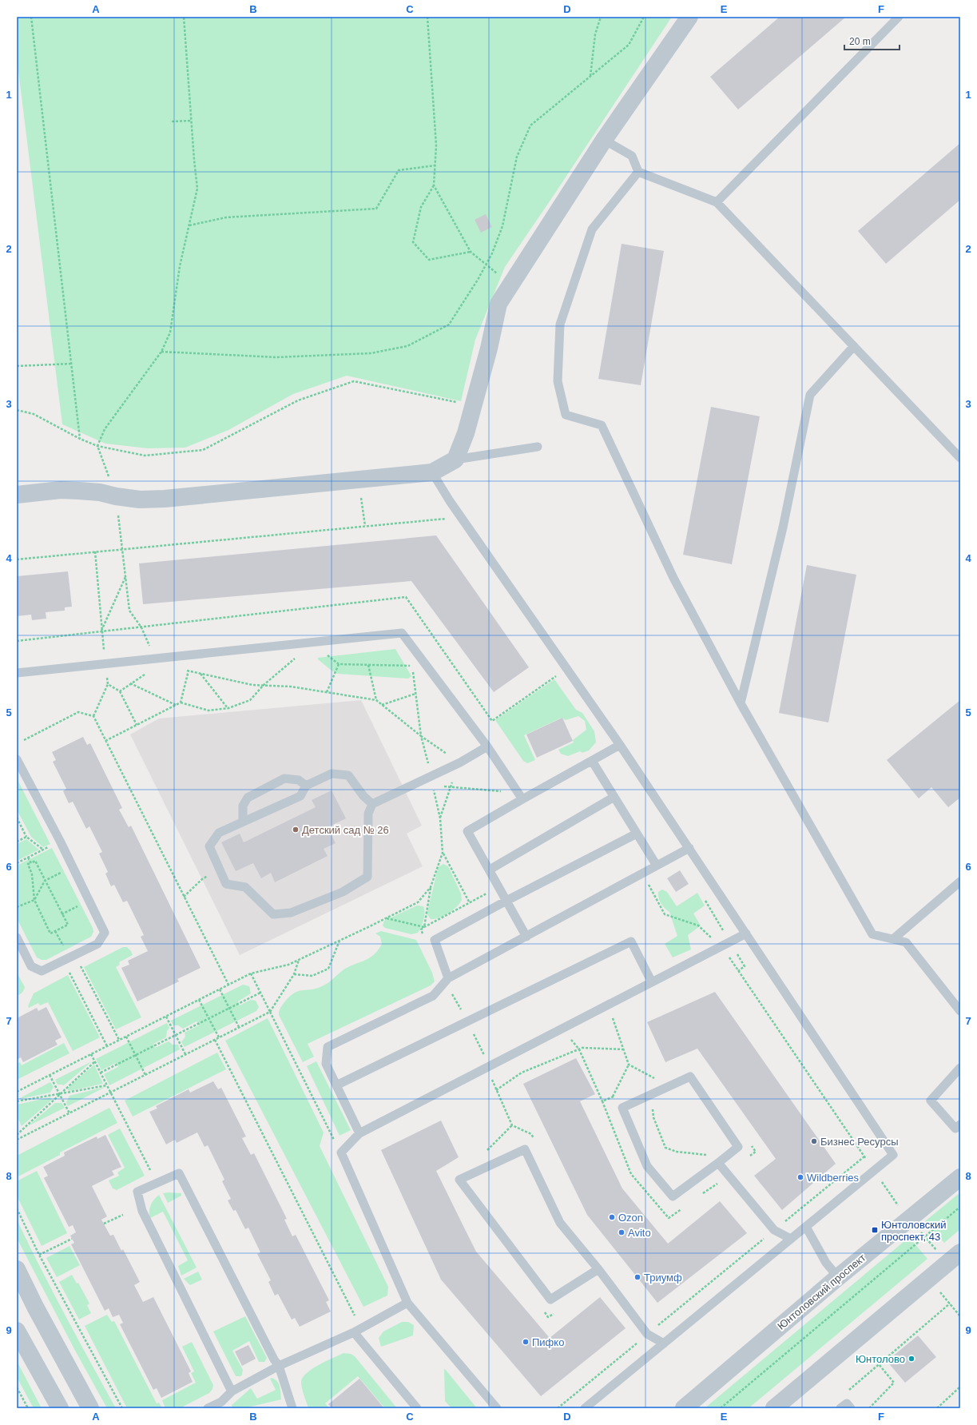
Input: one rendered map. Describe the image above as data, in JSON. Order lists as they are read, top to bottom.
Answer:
{
  "streets": {
    "street": ["Юнтоловский проспект"]
  },
  "places": {
    "other": [
      "Детский сад № 26",
      "Бизнес Ресурсы",
      "Wildberries",
      "Ozon",
      "Avito",
      "Триумф",
      "Пифко",
      "Юнтолово"
    ],
    "transit": ["Юнтоловский проспект, 43"]
  },
  "scale_bar": "20 m",
  "grid": {
    "columns": [
      "A",
      "B",
      "C",
      "D",
      "E",
      "F"
    ],
    "rows": [
      "1",
      "2",
      "3",
      "4",
      "5",
      "6",
      "7",
      "8",
      "9"
    ]
  }
}
